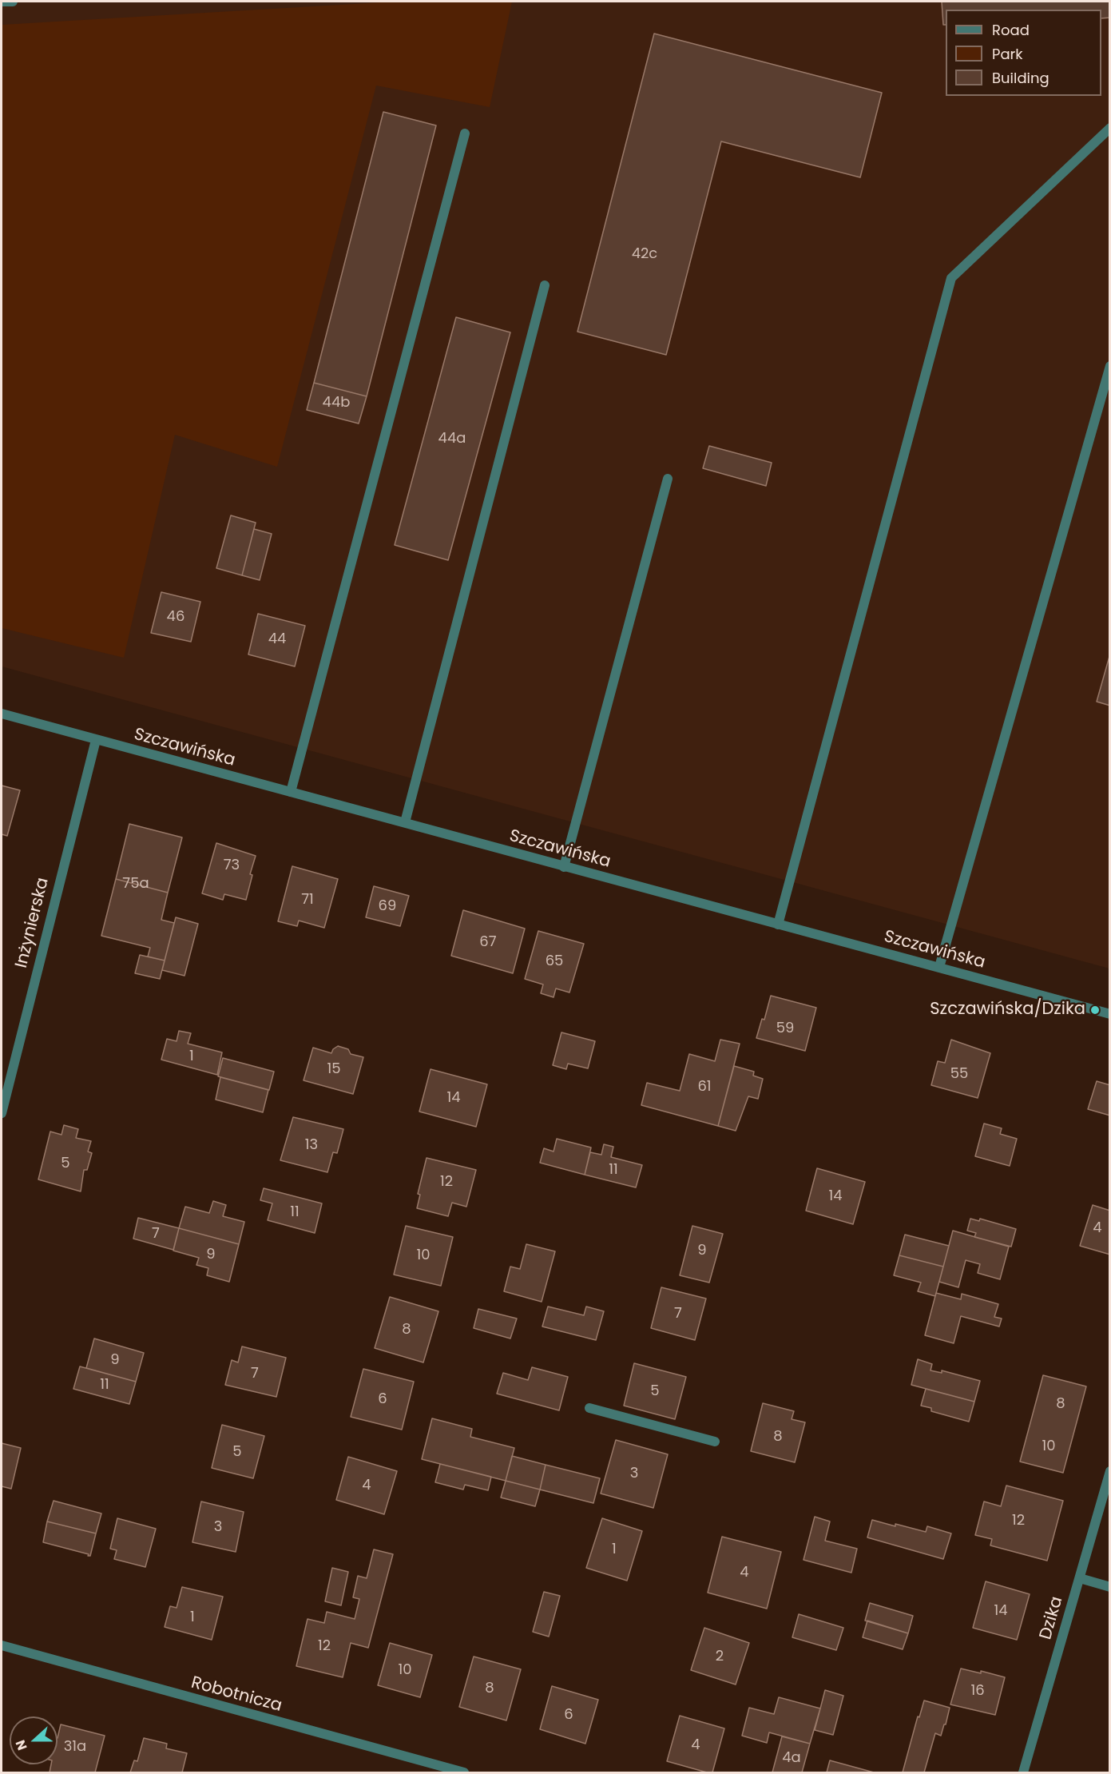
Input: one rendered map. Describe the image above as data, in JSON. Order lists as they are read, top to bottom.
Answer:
{
  "streets": {
    "street": [
      "Szczawińska",
      "Inżynierska",
      "Dzika",
      "Robotnicza"
    ]
  },
  "crossings": [
    ["Szczawińska", "Inżynierska"]
  ],
  "places": ["Szczawińska/Dzika"],
  "house_numbers": [
    "42c",
    "44b",
    "44a",
    "46",
    "44",
    "73",
    "75a",
    "71",
    "69",
    "67",
    "65",
    "59",
    "1",
    "15",
    "55",
    "61",
    "14",
    "13",
    "5",
    "11",
    "12",
    "14",
    "11",
    "4",
    "7",
    "9",
    "9",
    "10",
    "7",
    "8",
    "9",
    "7",
    "11",
    "5",
    "6",
    "8",
    "8",
    "10",
    "5",
    "3",
    "4",
    "12",
    "3",
    "1",
    "4",
    "14",
    "1",
    "12",
    "2",
    "10",
    "8",
    "16",
    "6",
    "4",
    "31a",
    "4a"
  ],
  "legend": ["Road", "Park", "Building"],
  "north": "left"
}
